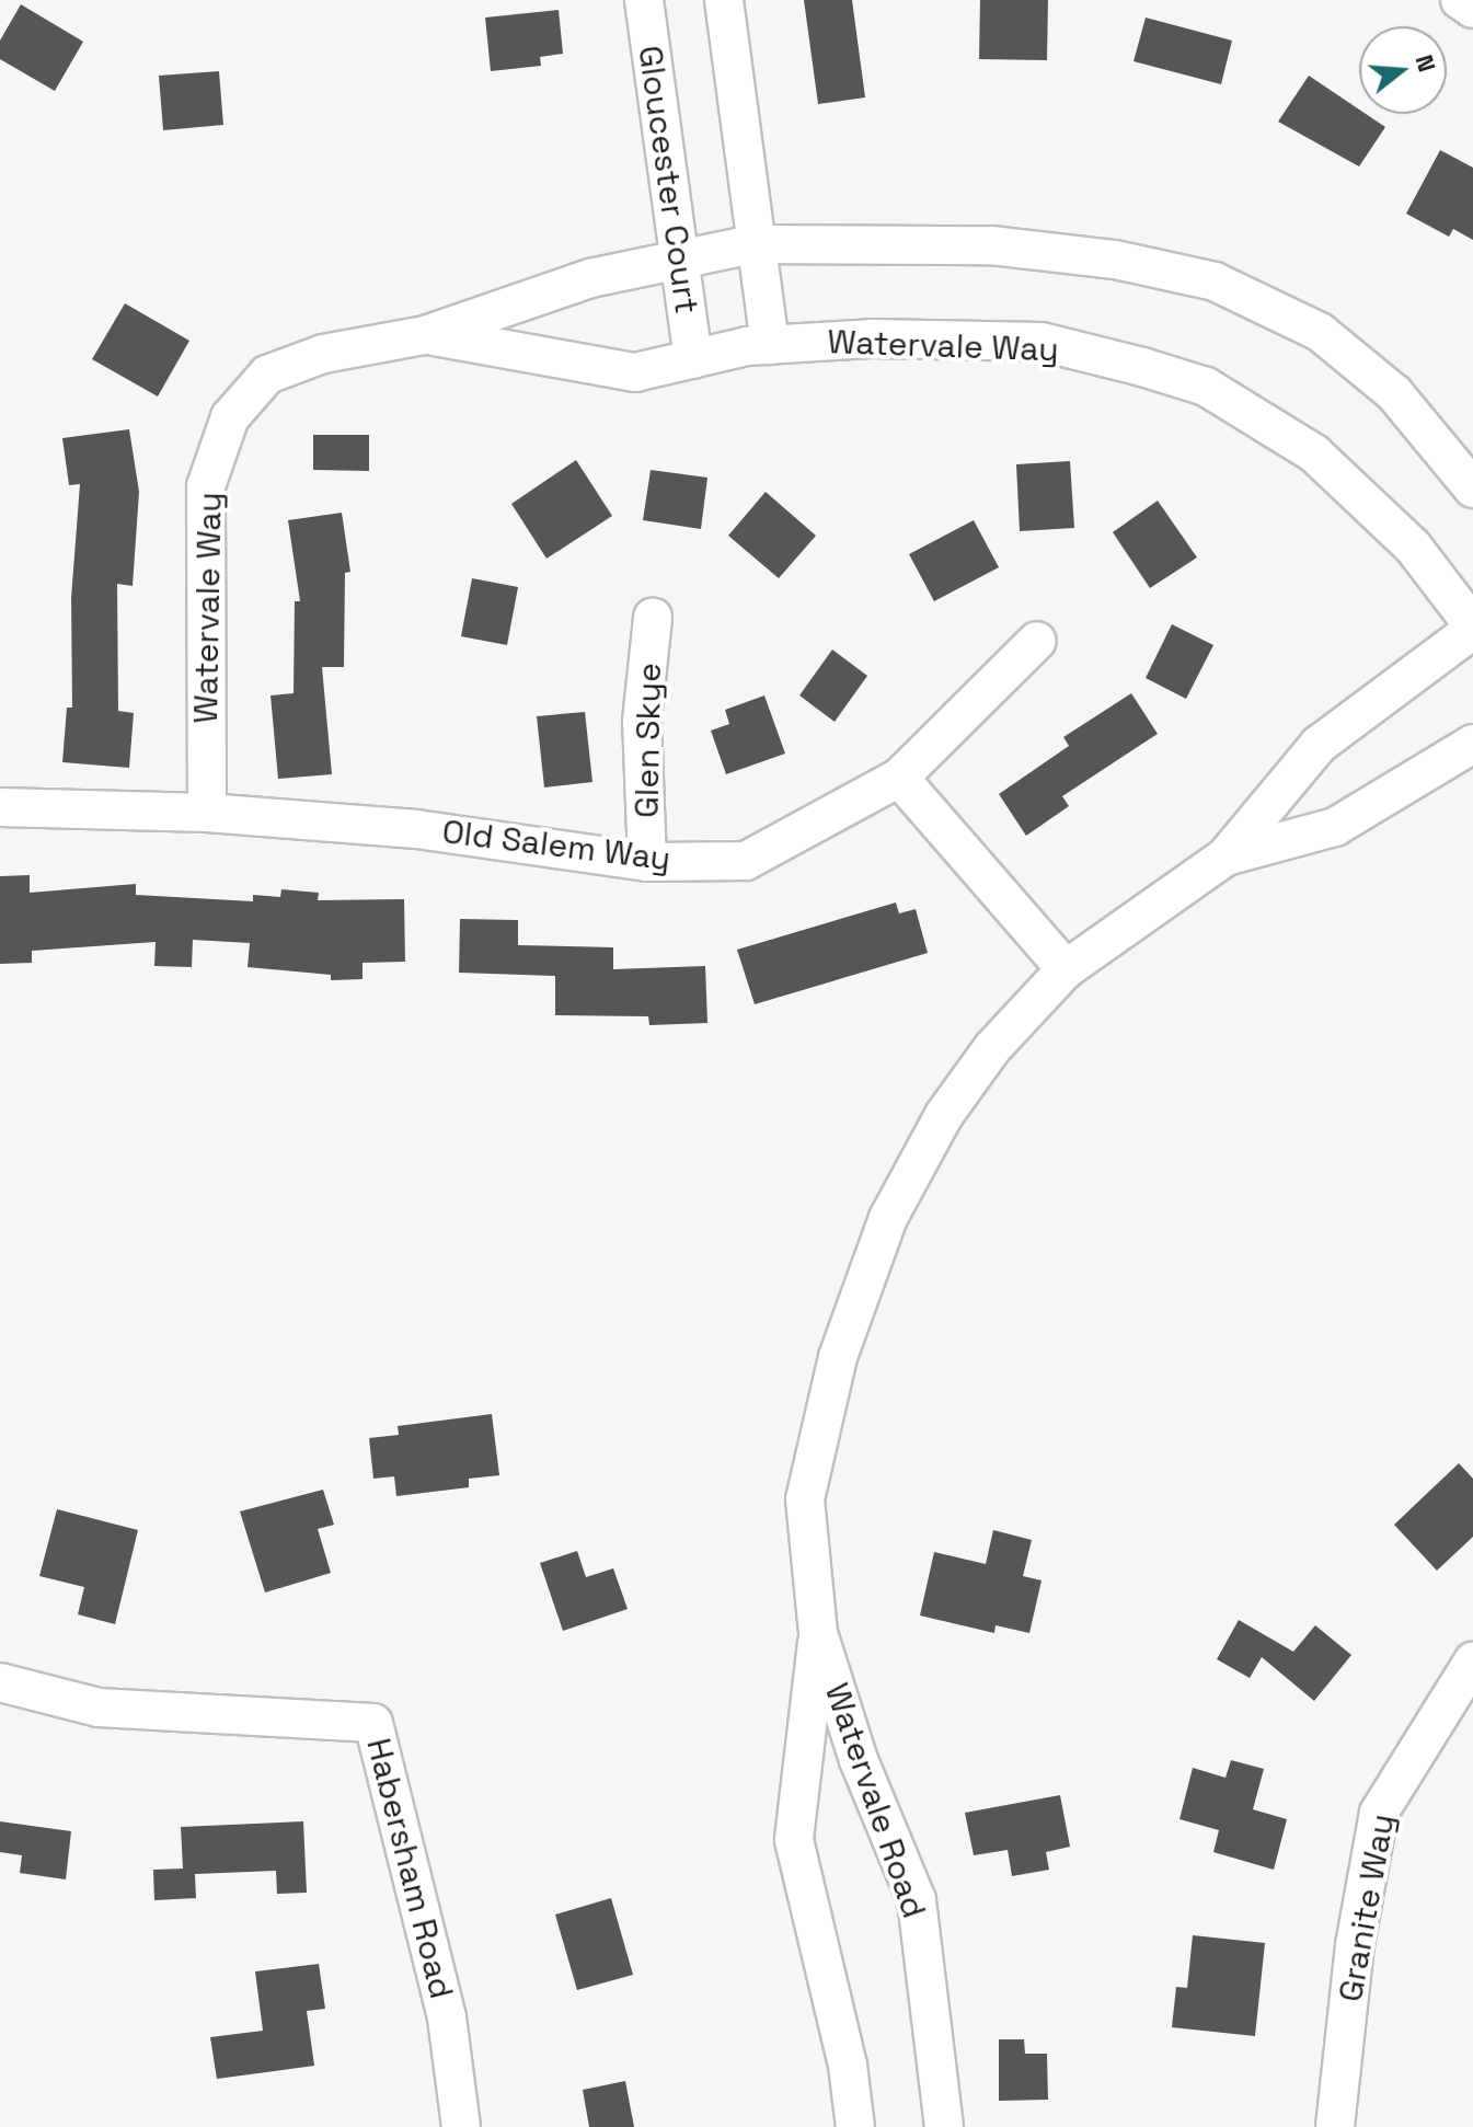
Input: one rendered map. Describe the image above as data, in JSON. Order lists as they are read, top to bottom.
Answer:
{
  "streets": {
    "street": [
      "Gloucester Court",
      "Watervale Way",
      "Glen Skye",
      "Old Salem Way",
      "Watervale Road",
      "Habersham Road",
      "Granite Way"
    ]
  },
  "crossings": [
    ["Gloucester Court", "Watervale Way"],
    ["Watervale Way", "Old Salem Way"],
    ["Watervale Way", "Watervale Road"],
    ["Glen Skye", "Old Salem Way"]
  ],
  "north": "right"
}
